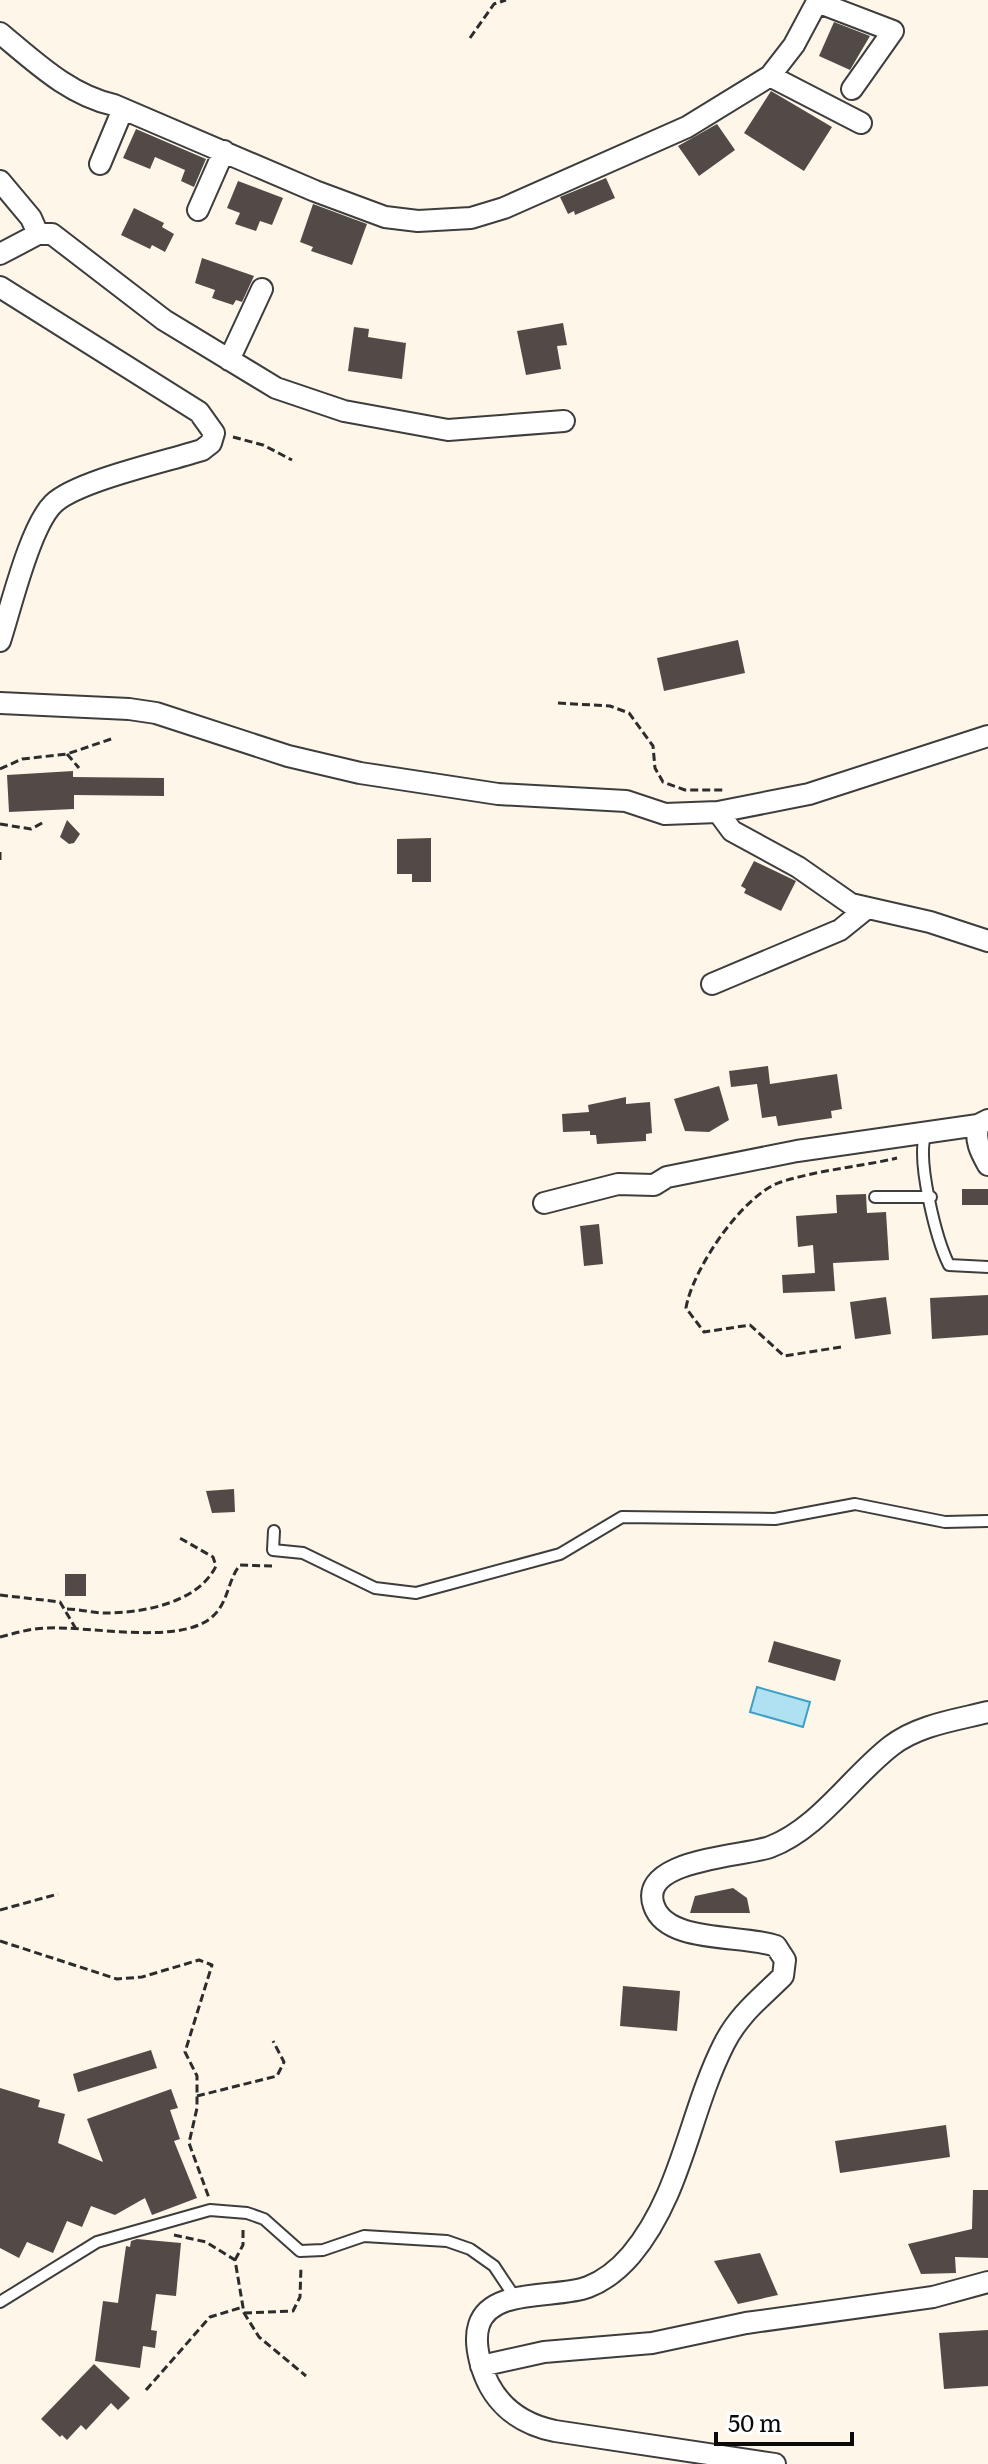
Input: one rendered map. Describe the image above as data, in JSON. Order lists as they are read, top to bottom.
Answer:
{
  "scale_bar": "50 m"
}
